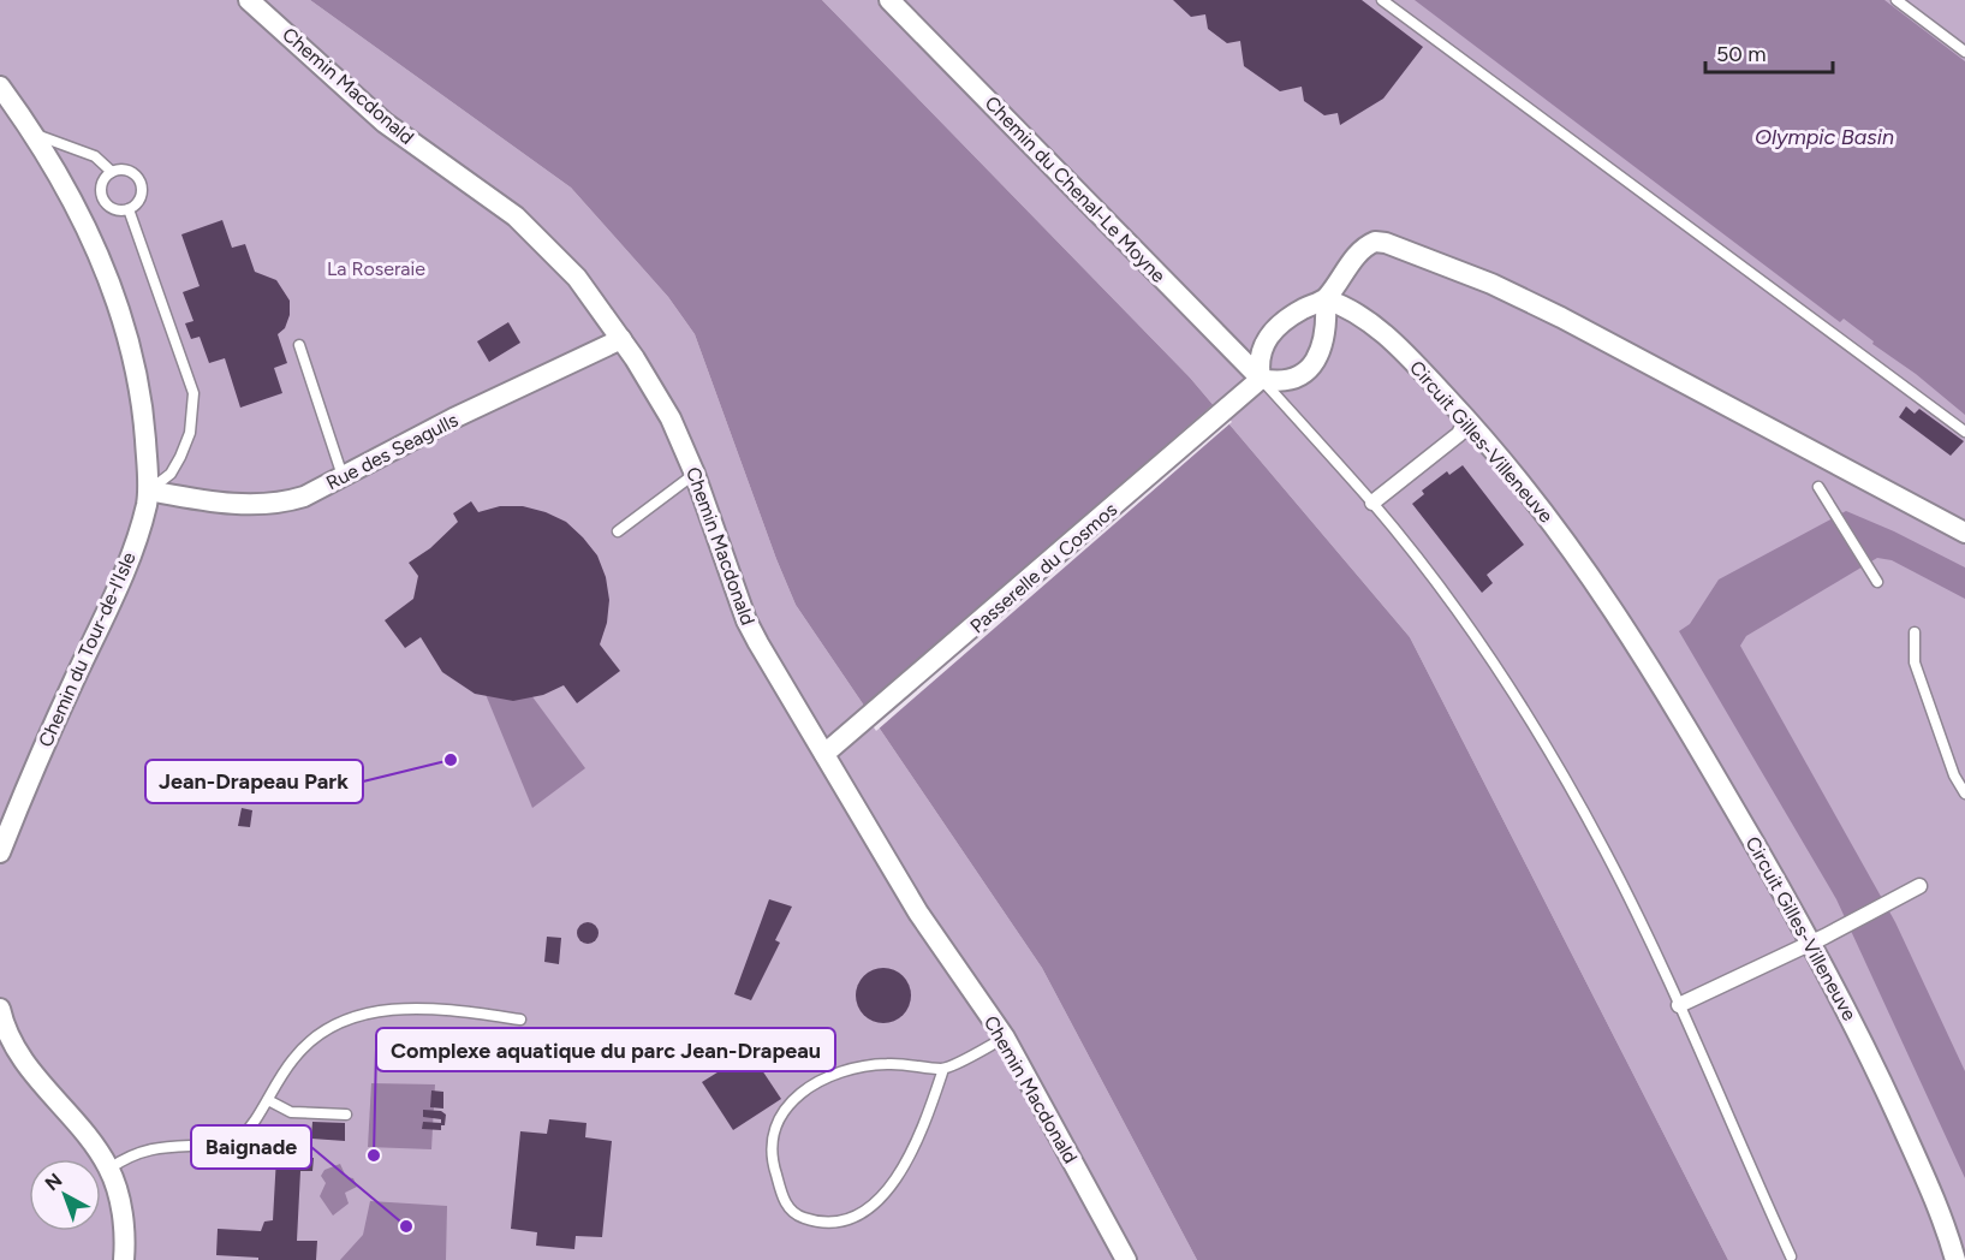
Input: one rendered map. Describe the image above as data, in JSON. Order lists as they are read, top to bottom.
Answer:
{
  "streets": {
    "street": [
      "Chemin Macdonald",
      "Chemin du Chenal-Le Moyne",
      "Circuit Gilles-Villeneuve",
      "Rue des Seagulls",
      "Passerelle du Cosmos",
      "Chemin du Tour-de-l'Isle"
    ]
  },
  "crossings": [
    ["Chemin Macdonald", "Rue des Seagulls"],
    ["Chemin Macdonald", "Passerelle du Cosmos"],
    ["Chemin du Chenal-Le Moyne", "Passerelle du Cosmos"],
    ["Rue des Seagulls", "Chemin du Tour-de-l'Isle"]
  ],
  "water": ["Olympic Basin"],
  "parks": ["La Roseraie"],
  "places": ["Jean-Drapeau Park", "Complexe aquatique du parc Jean-Drapeau", "Baignade"],
  "scale_bar": "50 m",
  "north": "top left"
}
